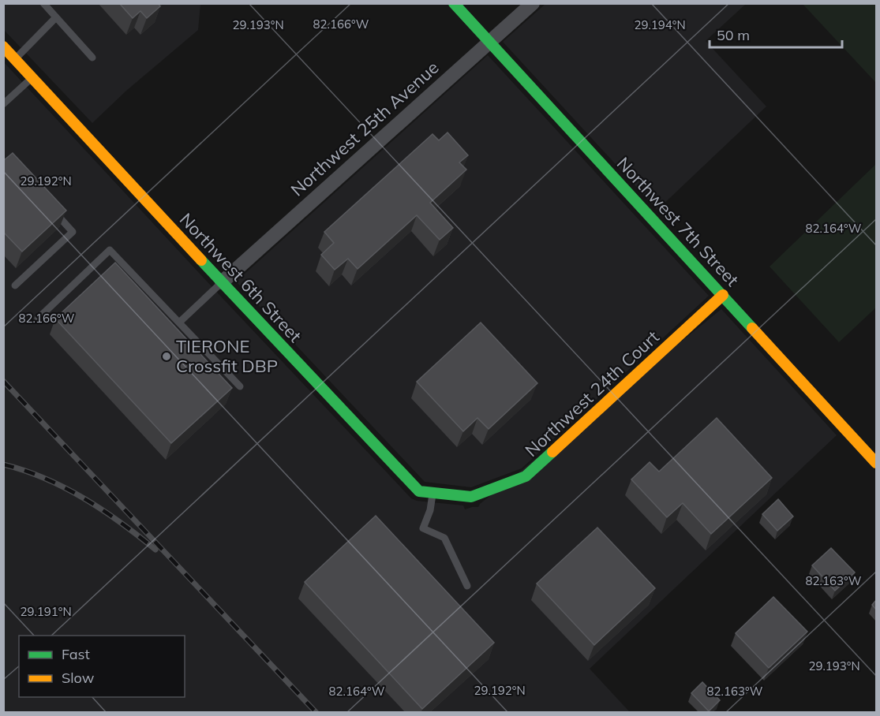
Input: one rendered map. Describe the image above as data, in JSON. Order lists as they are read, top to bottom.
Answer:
{
  "streets": {
    "street": [
      "Northwest 25th Avenue",
      "Northwest 7th Street",
      "Northwest 6th Street",
      "Northwest 24th Court"
    ]
  },
  "crossings": [
    ["Northwest 25th Avenue", "Northwest 7th Street"],
    ["Northwest 25th Avenue", "Northwest 6th Street"],
    ["Northwest 7th Street", "Northwest 24th Court"],
    ["Northwest 6th Street", "Northwest 24th Court"]
  ],
  "places": ["TIERONE Crossfit DBP"],
  "legend": ["Fast", "Slow"],
  "scale_bar": "50 m",
  "coordinates": [
    "82.166°W",
    "29.194°N",
    "29.193°N",
    "29.192°N",
    "82.164°W",
    "82.163°W",
    "29.191°N"
  ]
}
